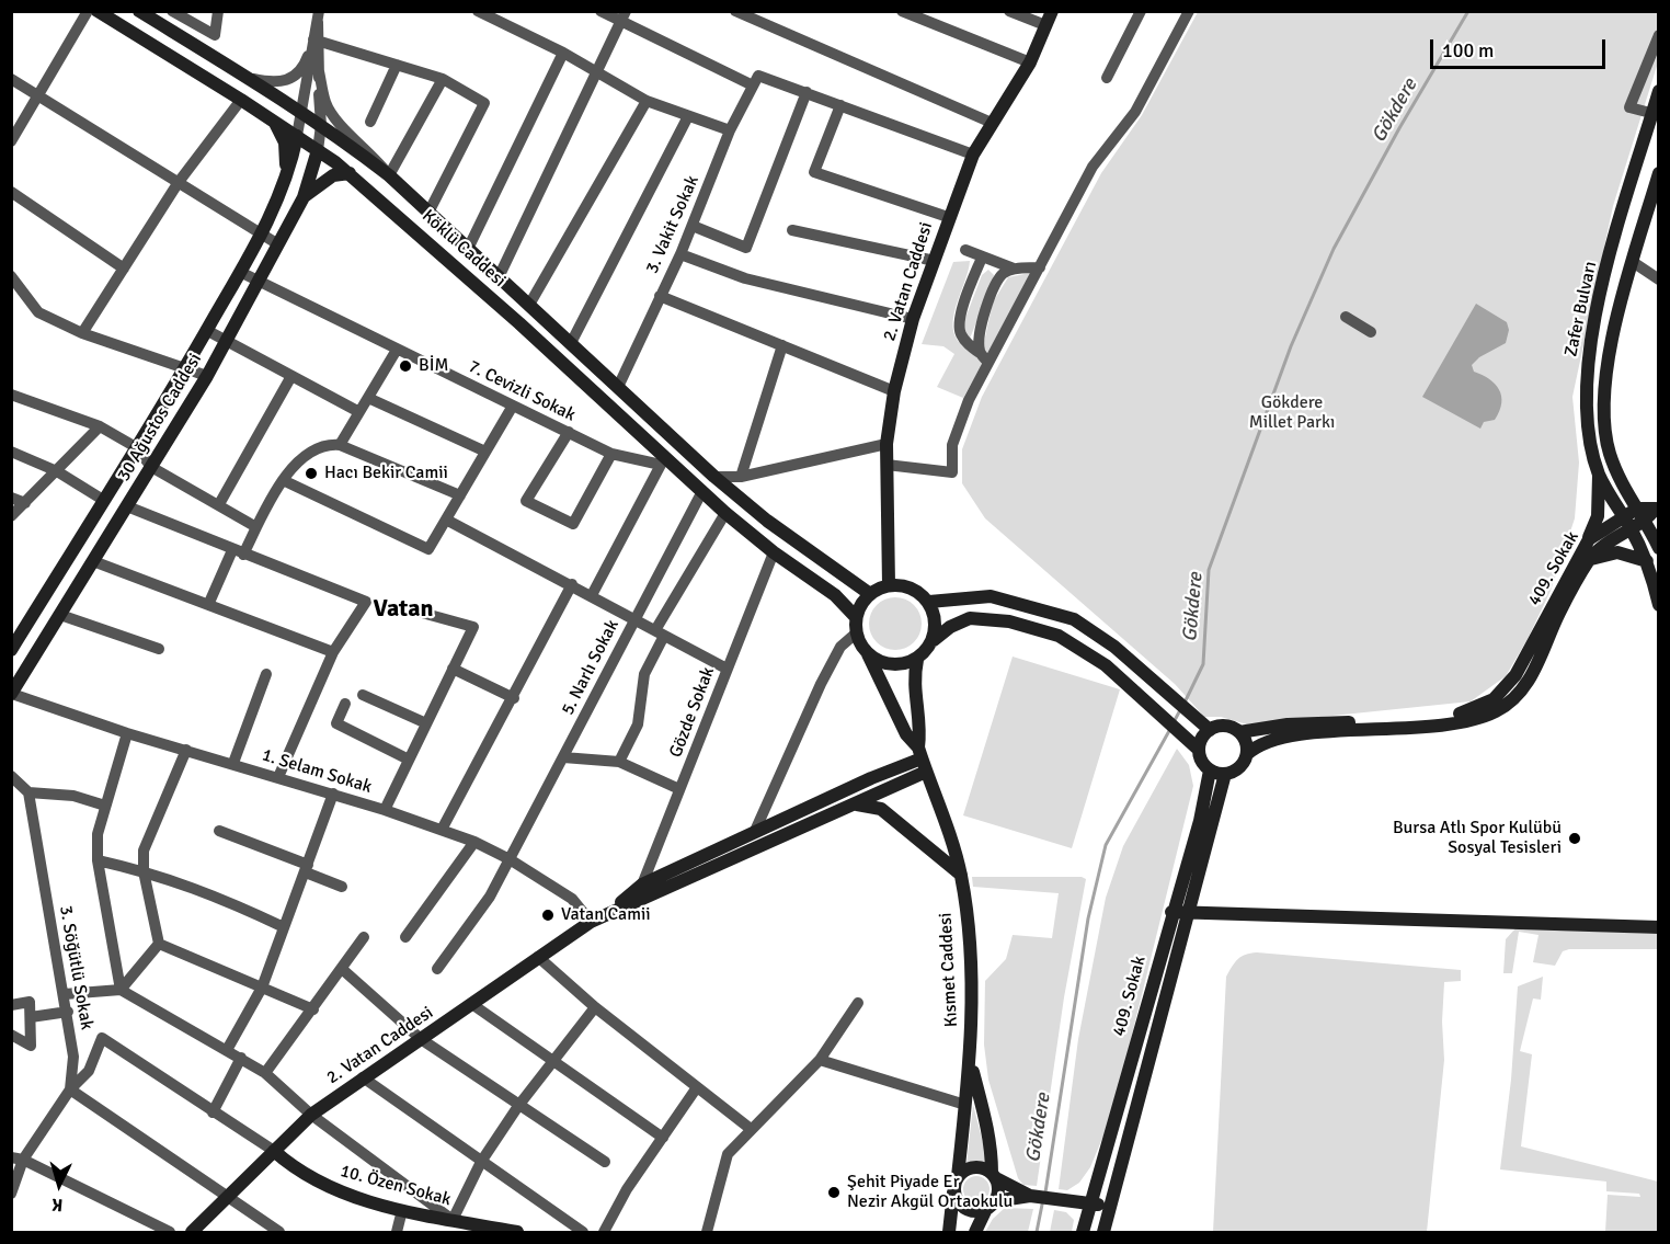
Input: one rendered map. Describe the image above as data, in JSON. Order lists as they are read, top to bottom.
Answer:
{
  "streets": {
    "main road": [
      "Köklü Caddesi",
      "2. Vatan Caddesi",
      "Zafer Bulvarı",
      "30 Ağustos Caddesi",
      "409. Sokak",
      "Kısmet Caddesi",
      "10. Özen Sokak"
    ],
    "street": [
      "3. Vakit Sokak",
      "7. Cevizli Sokak",
      "5. Narlı Sokak",
      "Gözde Sokak",
      "1. Selam Sokak",
      "3. Söğütlü Sokak"
    ]
  },
  "crossings": [
    ["3. Vakit Sokak", "Köklü Caddesi"],
    ["Köklü Caddesi", "2. Vatan Caddesi"],
    ["Köklü Caddesi", "7. Cevizli Sokak"],
    ["Köklü Caddesi", "30 Ağustos Caddesi"],
    ["Köklü Caddesi", "5. Narlı Sokak"],
    ["Köklü Caddesi", "Gözde Sokak"],
    ["2. Vatan Caddesi", "Gözde Sokak"],
    ["2. Vatan Caddesi", "1. Selam Sokak"],
    ["2. Vatan Caddesi", "Kısmet Caddesi"],
    ["2. Vatan Caddesi", "10. Özen Sokak"],
    ["Zafer Bulvarı", "409. Sokak"],
    ["7. Cevizli Sokak", "30 Ağustos Caddesi"],
    ["30 Ağustos Caddesi", "1. Selam Sokak"],
    ["5. Narlı Sokak", "1. Selam Sokak"]
  ],
  "districts": ["Vatan"],
  "water": ["Gökdere"],
  "parks": ["Gökdere Millet Parkı"],
  "places": [
    "BİM",
    "Hacı Bekir Camii",
    "Bursa Atlı Spor Kulübü Sosyal Tesisleri",
    "Vatan Camii",
    "Şehit Piyade Er Nezir Akgül Ortaokulu"
  ],
  "scale_bar": "100 m",
  "north": "bottom"
}
